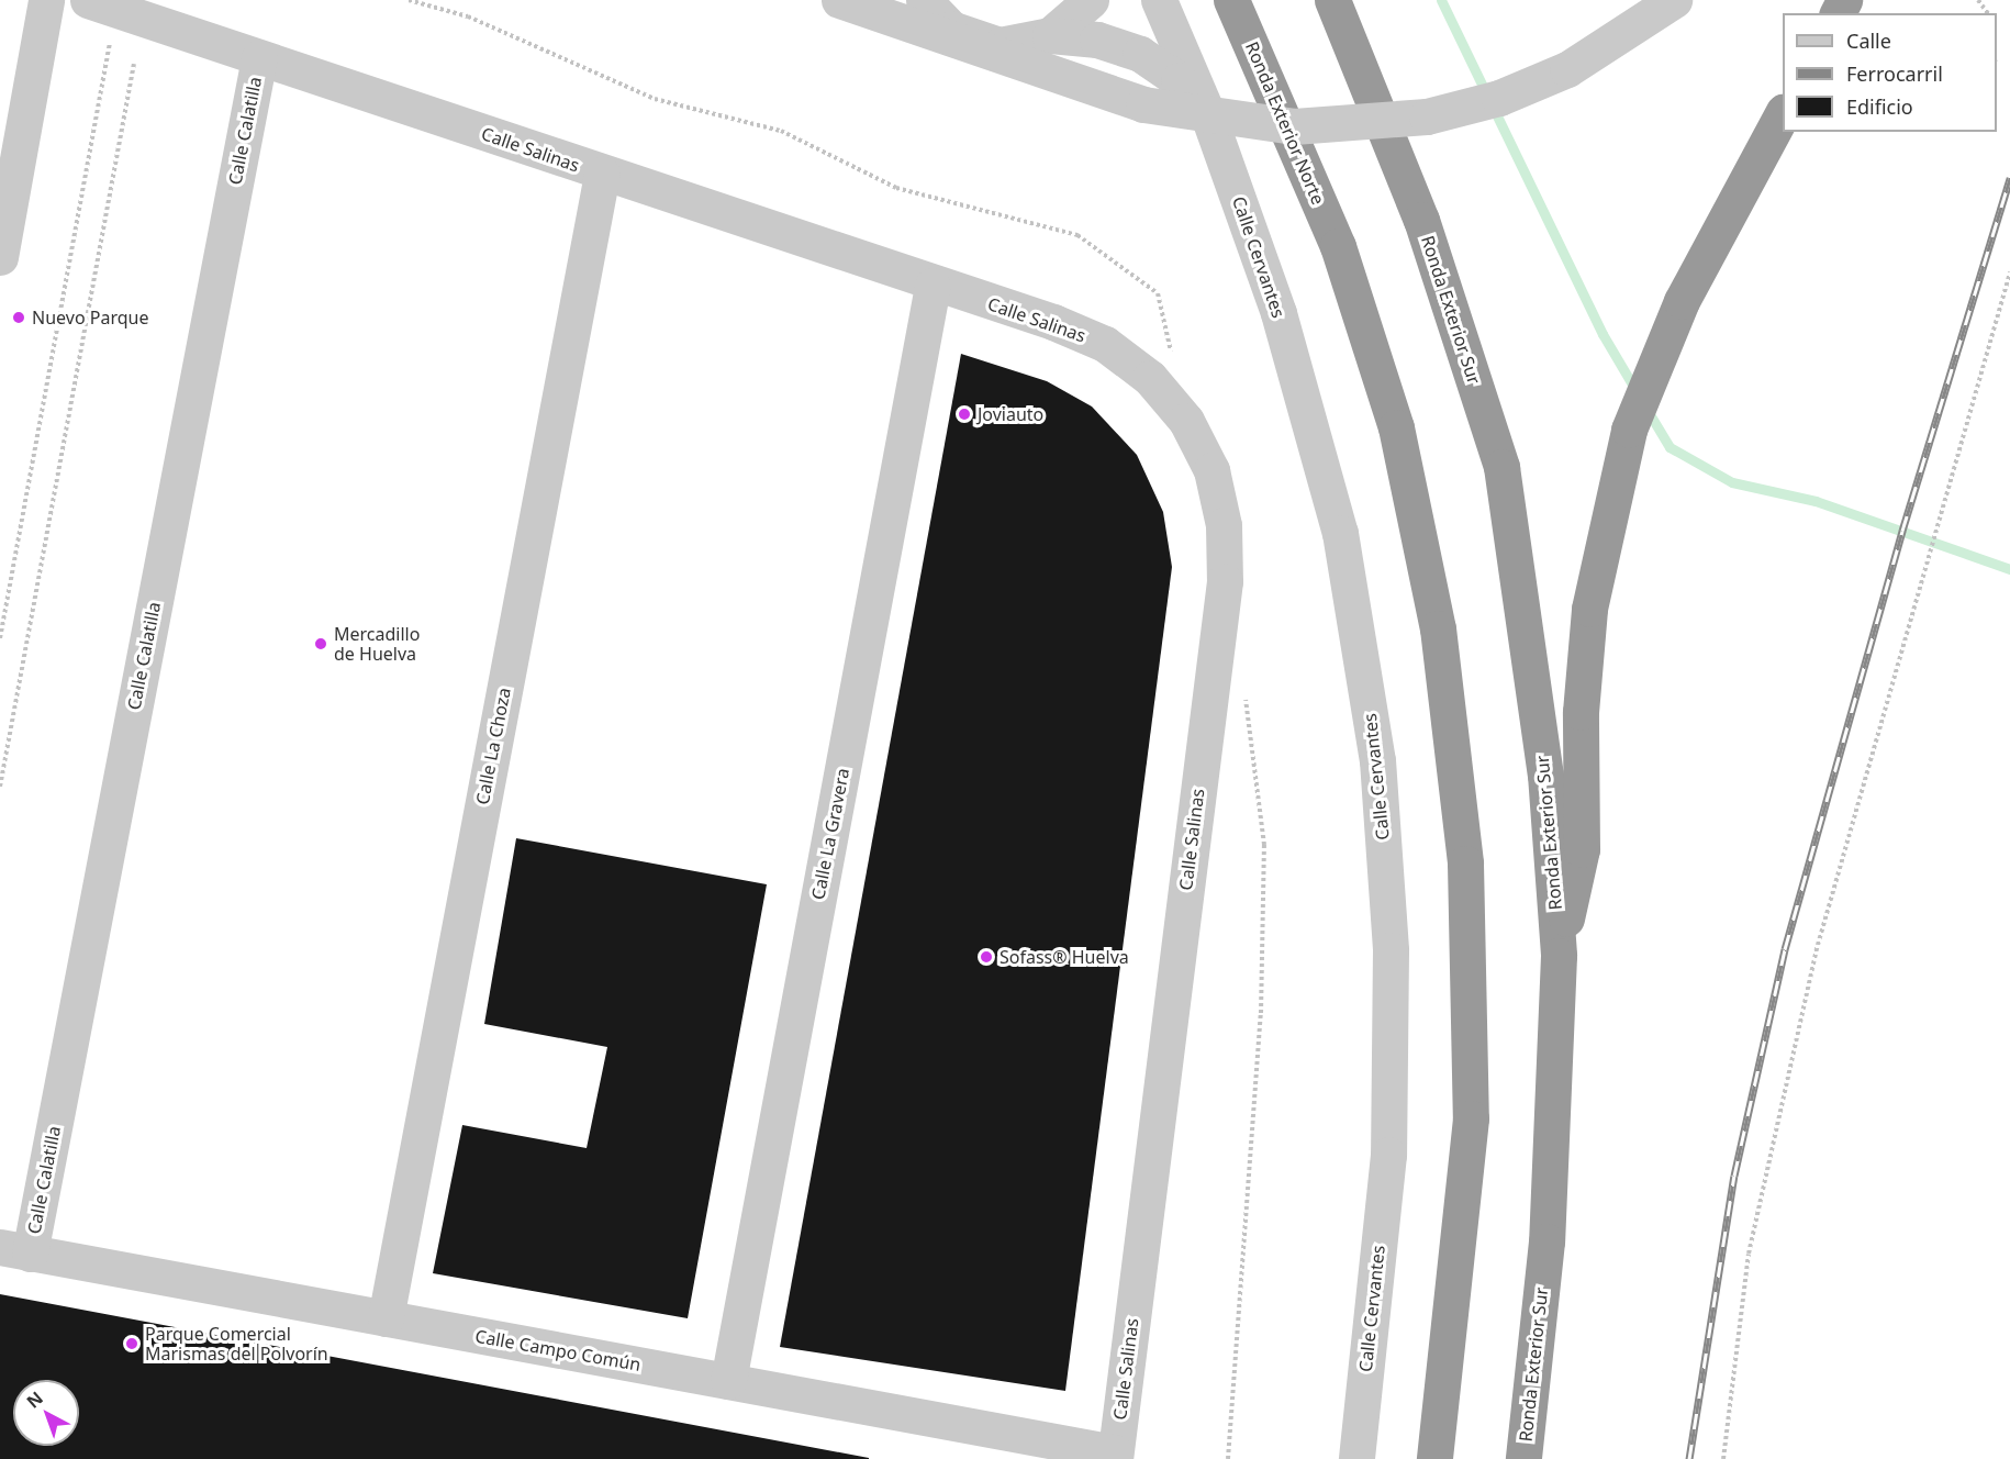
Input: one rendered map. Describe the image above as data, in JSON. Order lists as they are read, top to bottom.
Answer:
{
  "streets": {
    "highway": ["Ronda Exterior Norte", "Ronda Exterior Sur"],
    "street": [
      "Calle Calatilla",
      "Calle Salinas",
      "Calle Cervantes",
      "Calle La Choza",
      "Calle La Gravera",
      "Calle Campo Común"
    ]
  },
  "crossings": [
    ["Calle Calatilla", "Calle Salinas"],
    ["Calle Calatilla", "Calle Campo Común"],
    ["Calle Salinas", "Calle La Choza"],
    ["Calle Salinas", "Calle La Gravera"],
    ["Calle Salinas", "Calle Campo Común"],
    ["Calle La Choza", "Calle Campo Común"],
    ["Calle La Gravera", "Calle Campo Común"]
  ],
  "places": [
    "Nuevo Parque",
    "Joviauto",
    "Mercadillo de Huelva",
    "Sofass® Huelva",
    "Parque Comercial Marismas del Polvorín"
  ],
  "legend": ["Calle", "Ferrocarril", "Edificio"],
  "north": "top left"
}
